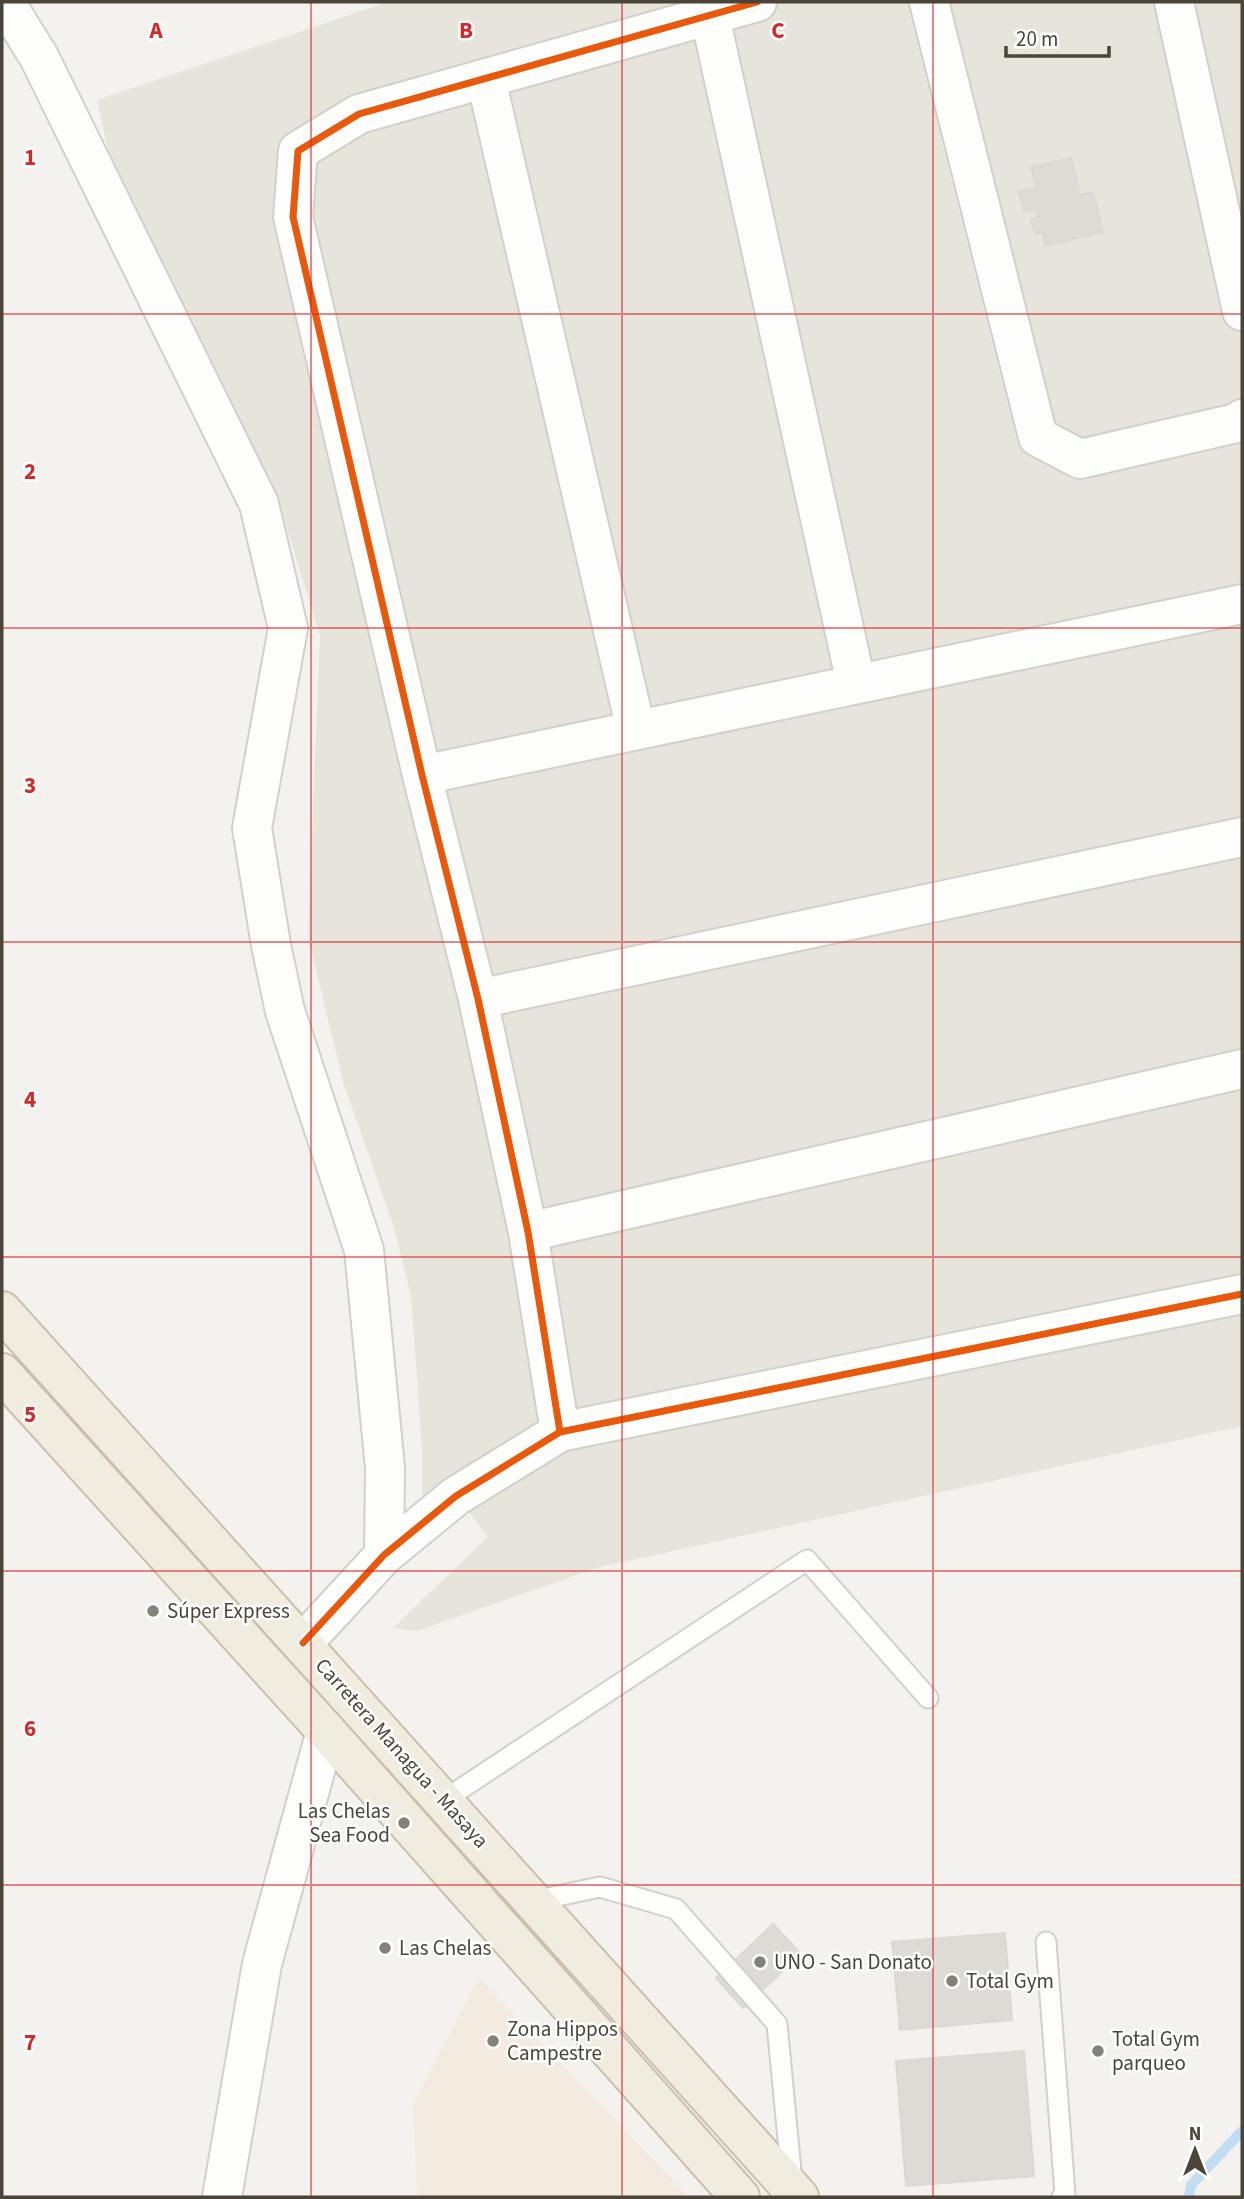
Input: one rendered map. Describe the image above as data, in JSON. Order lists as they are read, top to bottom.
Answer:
{
  "streets": {
    "highway": ["Carretera Managua - Masaya"]
  },
  "places": [
    "Súper Express",
    "Las Chelas Sea Food",
    "Las Chelas",
    "UNO - San Donato",
    "Total Gym",
    "Zona Hippos Campestre",
    "Total Gym parqueo"
  ],
  "scale_bar": "20 m",
  "north": "top",
  "grid": {
    "columns": ["A", "B", "C"],
    "rows": [
      "1",
      "2",
      "3",
      "4",
      "5",
      "6",
      "7"
    ]
  }
}
